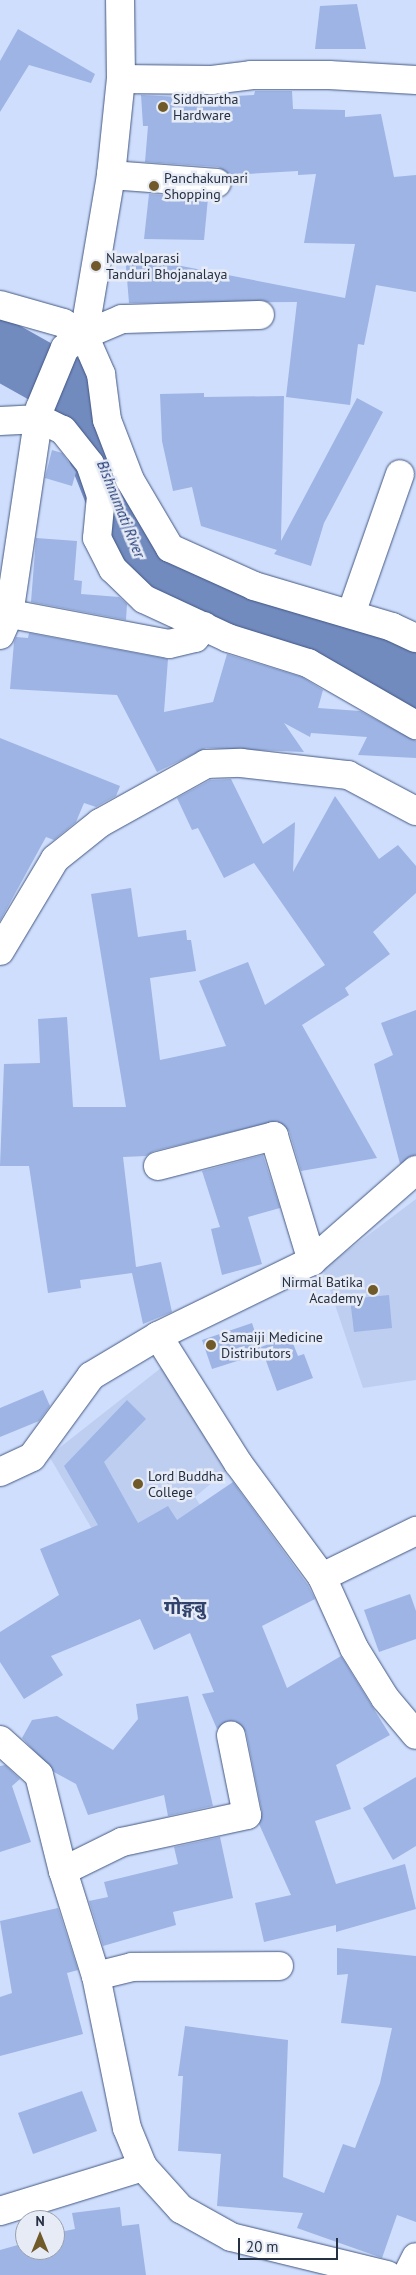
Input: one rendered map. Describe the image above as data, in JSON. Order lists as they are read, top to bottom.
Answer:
{
  "districts": ["गोङ्गबु"],
  "water": ["Bishnumati River"],
  "places": [
    "Siddhartha Hardware",
    "Panchakumari Shopping",
    "Nawalparasi Tanduri Bhojanalaya",
    "Nirmal Batika Academy",
    "Samaiji Medicine Distributors",
    "Lord Buddha College"
  ],
  "scale_bar": "20 m",
  "north": "top"
}
